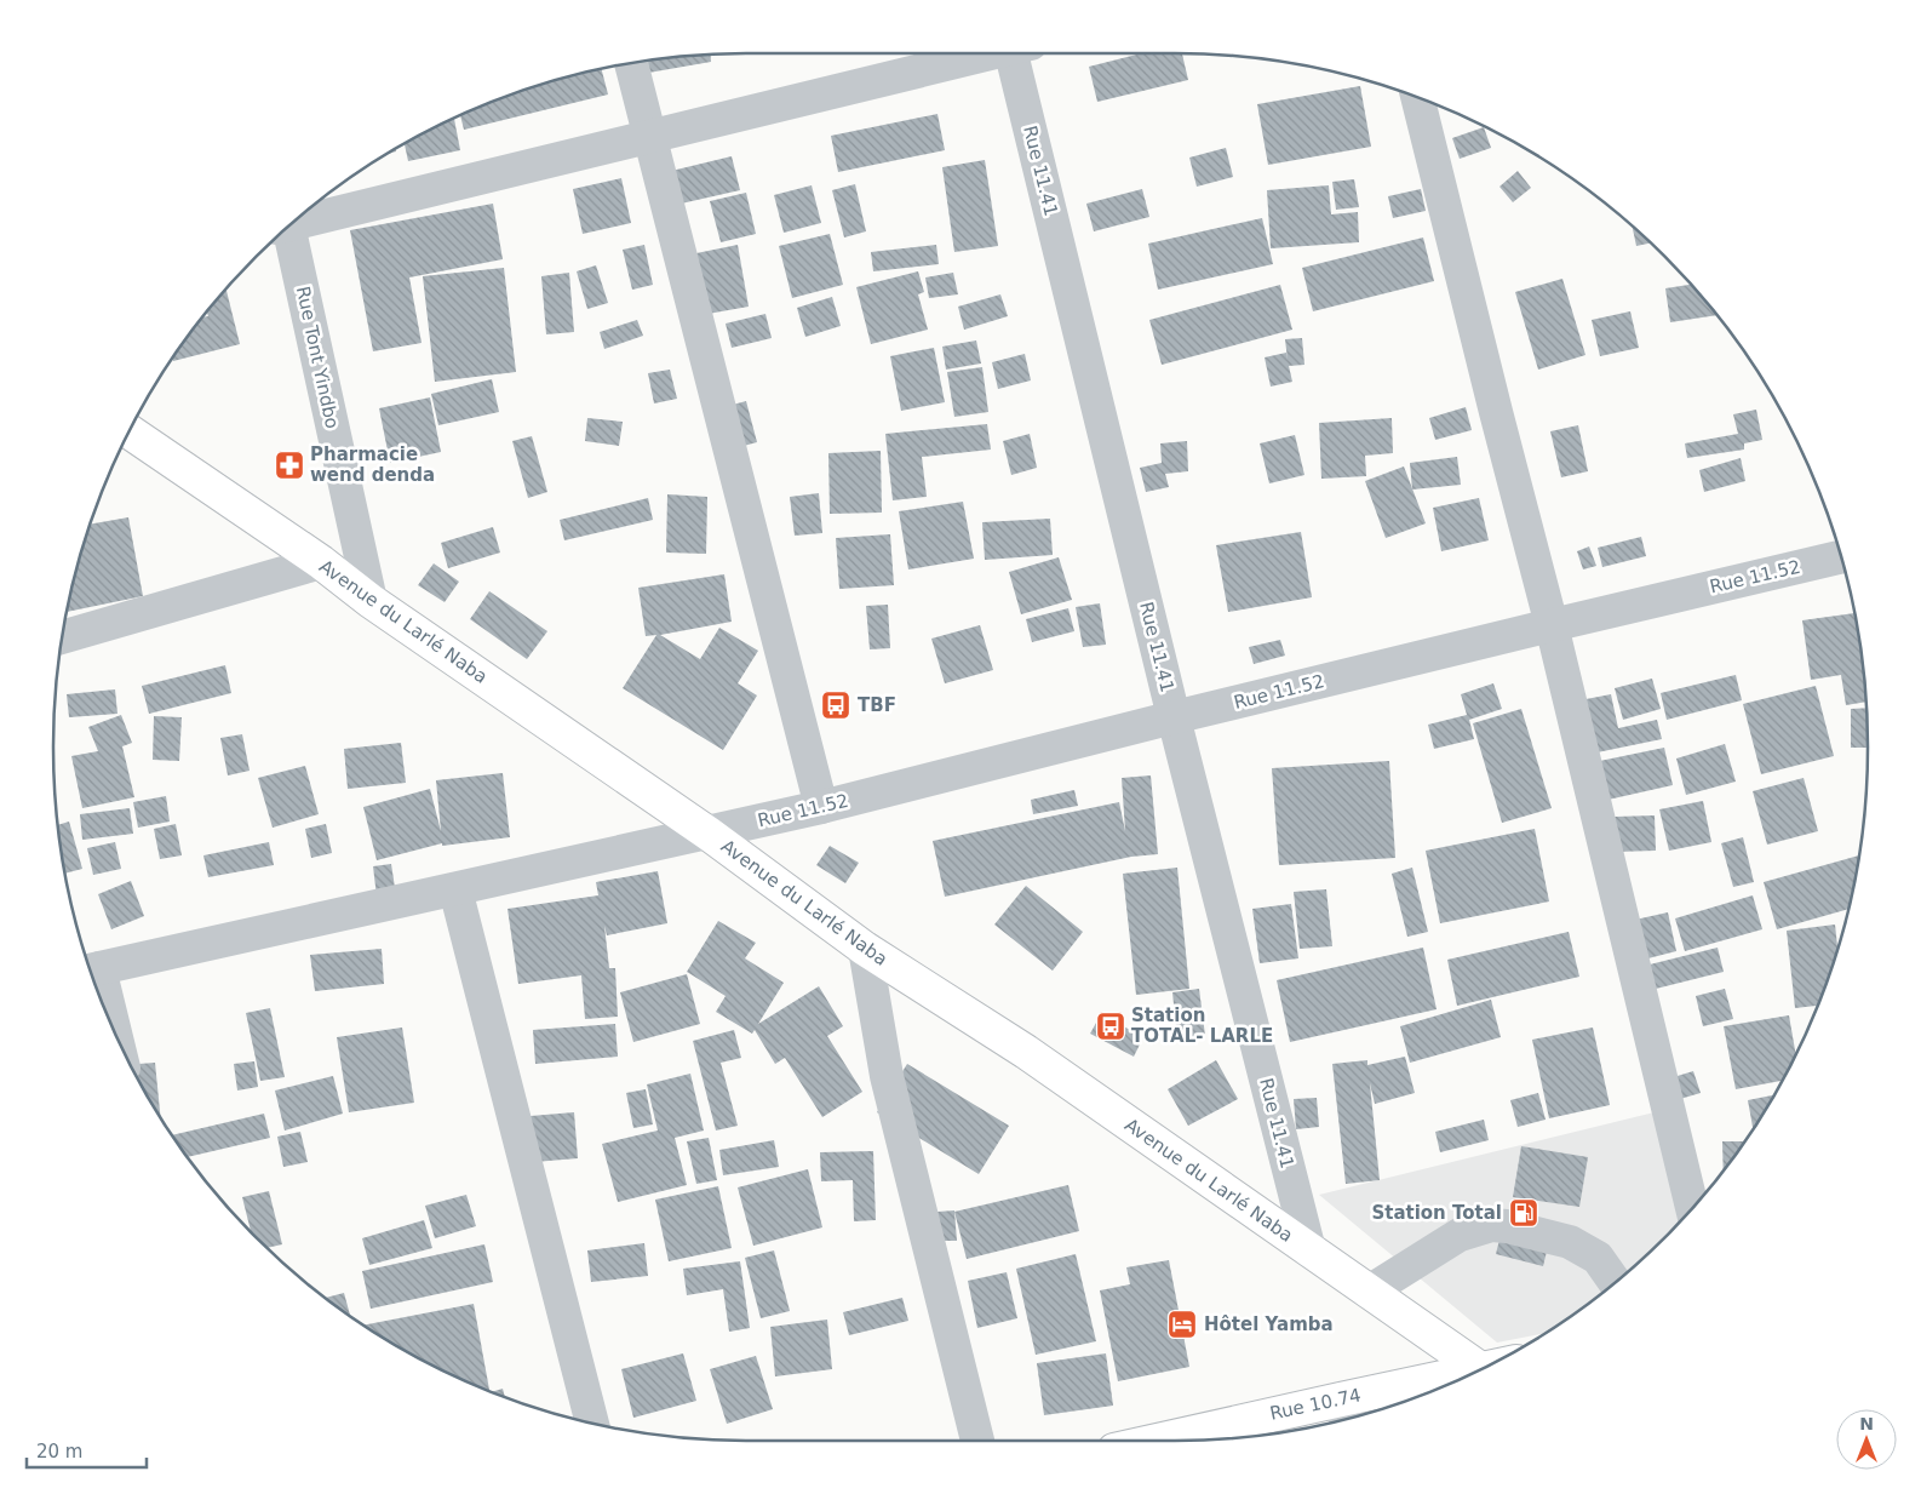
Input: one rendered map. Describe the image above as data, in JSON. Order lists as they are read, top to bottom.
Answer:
{
  "streets": {
    "main road": ["Avenue du Larlé Naba", "Rue 10.74"],
    "street": ["Rue 11.41", "Rue Tont Yindbo", "Rue 11.52"]
  },
  "crossings": [
    ["Rue 11.41", "Rue 11.52"],
    ["Rue 11.41", "Avenue du Larlé Naba"],
    ["Rue Tont Yindbo", "Avenue du Larlé Naba"],
    ["Rue 11.52", "Avenue du Larlé Naba"]
  ],
  "places": {
    "pharmacy": ["Pharmacie wend denda"],
    "bus stop": ["TBF", "Station TOTAL- LARLE"],
    "fuel station": ["Station Total"],
    "hotel": ["Hôtel Yamba"]
  },
  "scale_bar": "20 m",
  "north": "top"
}
